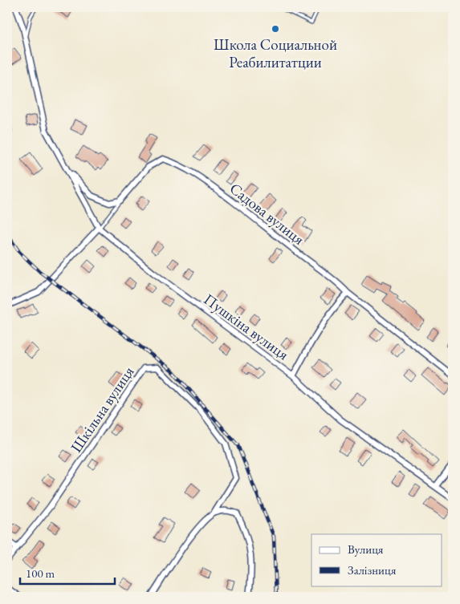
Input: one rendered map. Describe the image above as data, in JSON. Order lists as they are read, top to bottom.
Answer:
{
  "streets": {
    "street": ["Садова вулиця", "Пушкіна вулиця", "Шкільна вулиця"]
  },
  "places": ["Школа Социальной Реабилитатции"],
  "legend": ["Вулиця", "Залізниця"],
  "scale_bar": "100 m"
}
